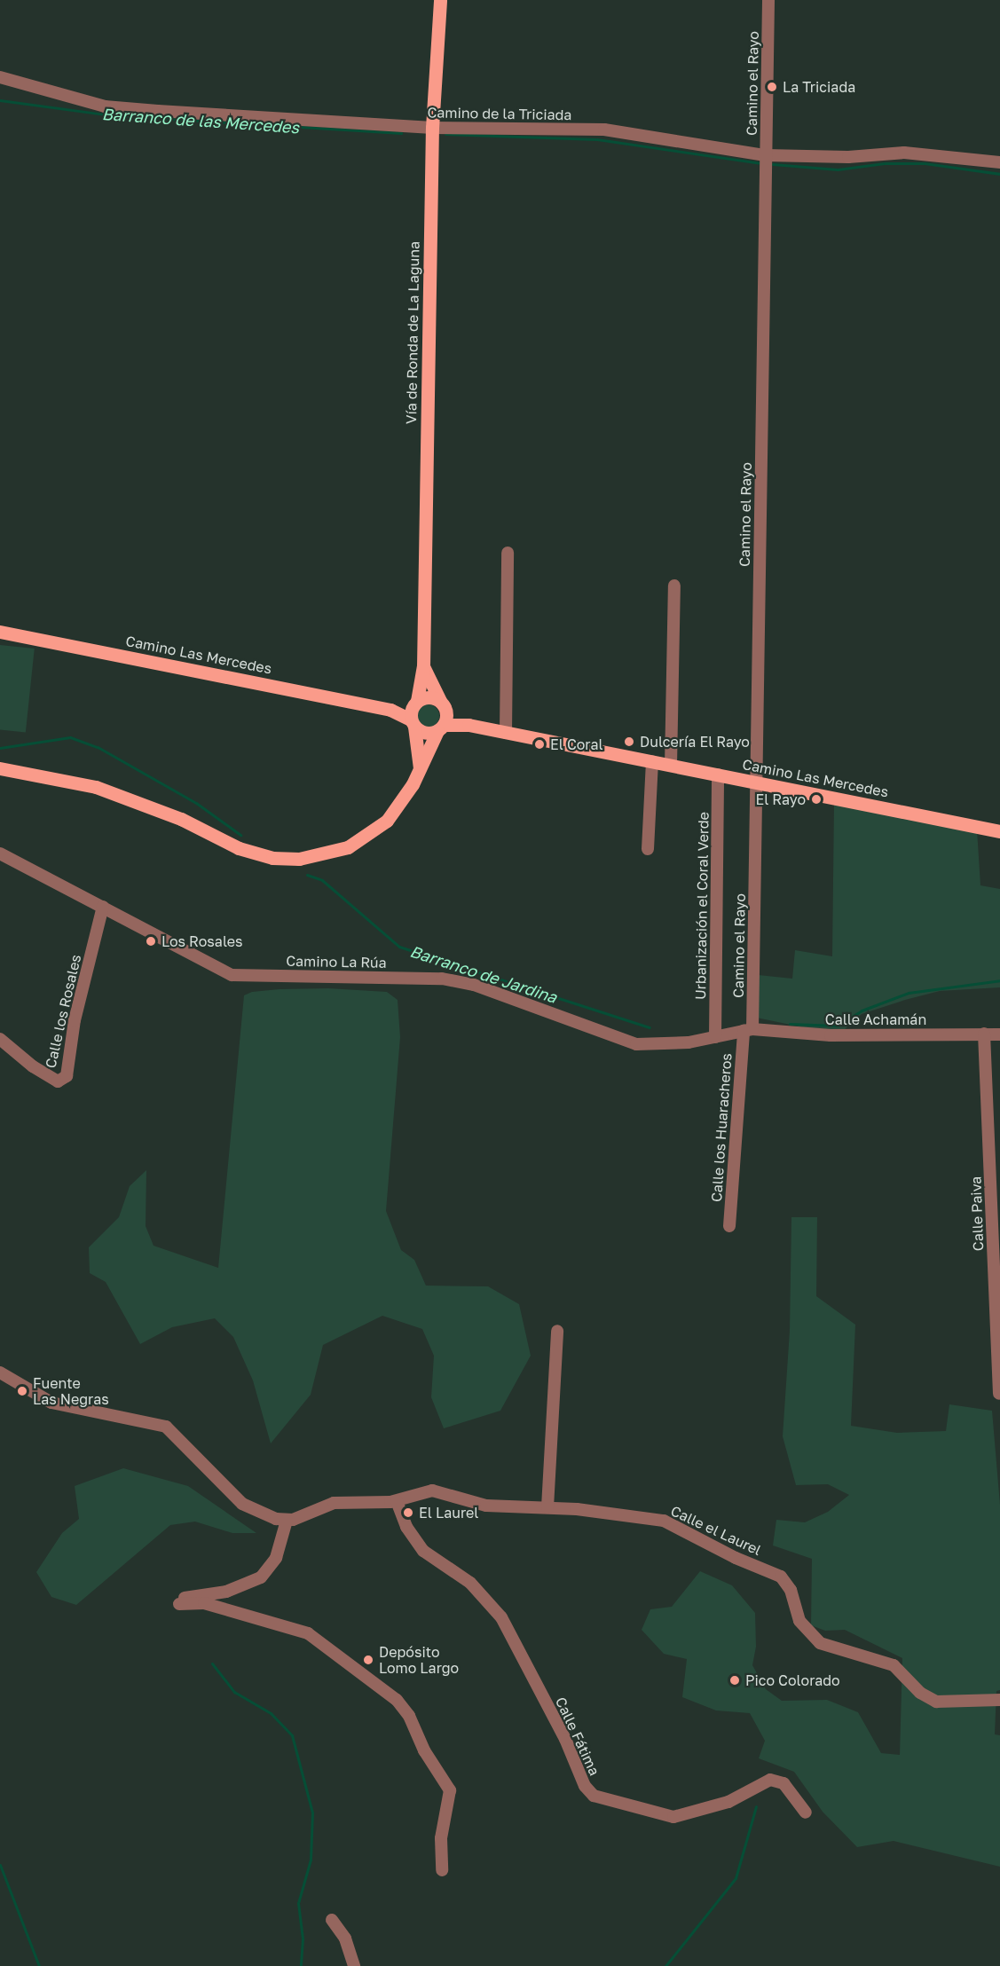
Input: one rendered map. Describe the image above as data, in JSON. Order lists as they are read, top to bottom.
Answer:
{
  "streets": {
    "main road": ["Vía de Ronda de La Laguna", "Camino Las Mercedes"],
    "street": [
      "Camino el Rayo",
      "Camino de la Triciada",
      "Urbanización el Coral Verde",
      "Camino La Rúa",
      "Calle los Rosales",
      "Calle Achamán",
      "Calle los Huaracheros",
      "Calle Paiva",
      "Calle el Laurel",
      "Calle Fátima"
    ]
  },
  "crossings": [
    ["Camino el Rayo", "Camino de la Triciada"],
    ["Camino el Rayo", "Camino Las Mercedes"],
    ["Camino el Rayo", "Camino La Rúa"],
    ["Camino el Rayo", "Calle Achamán"],
    ["Camino el Rayo", "Calle los Huaracheros"],
    ["Camino de la Triciada", "Vía de Ronda de La Laguna"],
    ["Vía de Ronda de La Laguna", "Camino Las Mercedes"],
    ["Camino Las Mercedes", "Urbanización el Coral Verde"],
    ["Urbanización el Coral Verde", "Camino La Rúa"],
    ["Camino La Rúa", "Calle los Rosales"],
    ["Camino La Rúa", "Calle Achamán"],
    ["Camino La Rúa", "Calle los Huaracheros"],
    ["Calle Achamán", "Calle los Huaracheros"],
    ["Calle Achamán", "Calle Paiva"],
    ["Calle el Laurel", "Calle Fátima"]
  ],
  "water": ["Barranco de las Mercedes", "Barranco de Jardina"],
  "places": [
    "La Triciada",
    "Dulcería El Rayo",
    "El Coral",
    "El Rayo",
    "Los Rosales",
    "Fuente Las Negras",
    "El Laurel",
    "Depósito Lomo Largo",
    "Pico Colorado"
  ]
}
